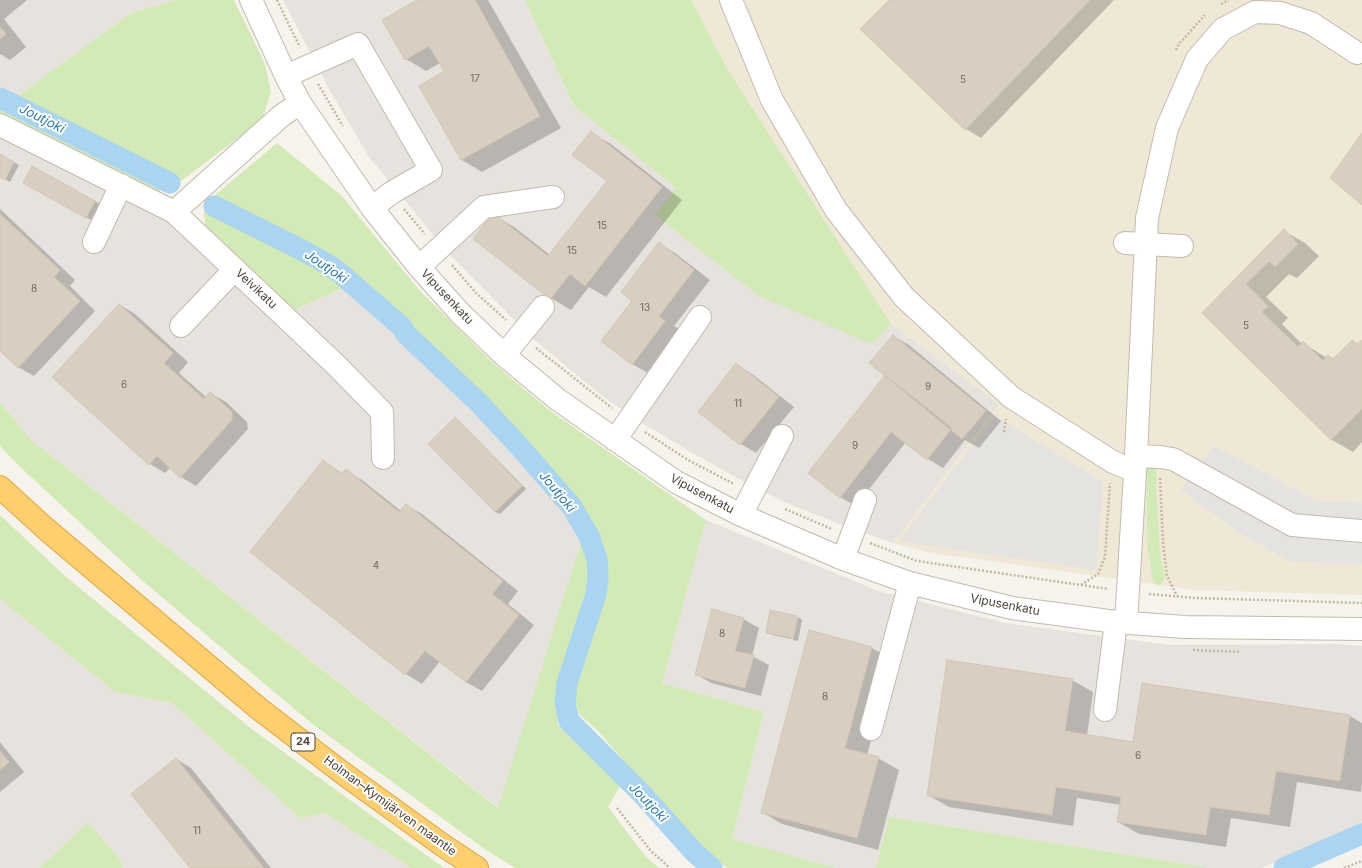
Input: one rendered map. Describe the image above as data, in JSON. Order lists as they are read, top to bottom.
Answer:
{
  "streets": {
    "highway": ["24", "Holman–Kymijärven maantie"],
    "street": ["Veivikatu", "Vipusenkatu"]
  },
  "water": ["Joutjoki"],
  "house_numbers": [
    "17",
    "5",
    "15",
    "15",
    "8",
    "13",
    "5",
    "6",
    "9",
    "11",
    "9",
    "4",
    "8",
    "8",
    "6",
    "11"
  ]
}
